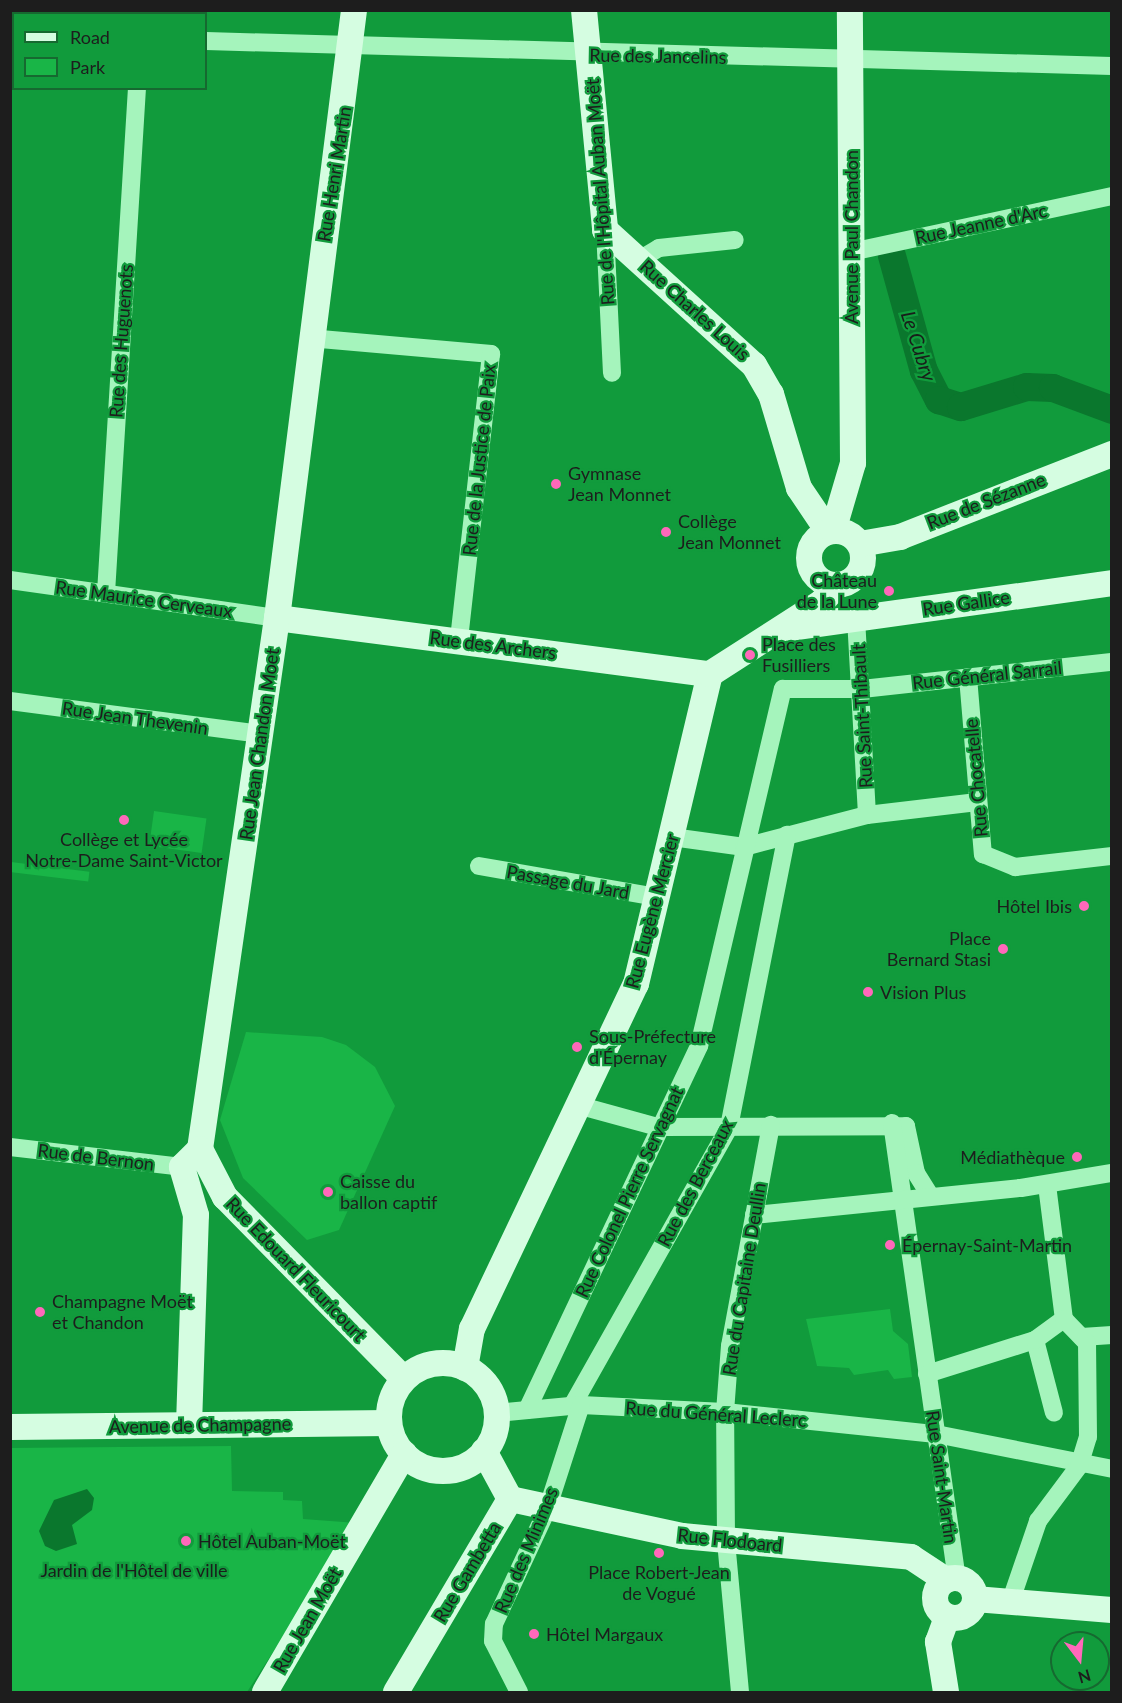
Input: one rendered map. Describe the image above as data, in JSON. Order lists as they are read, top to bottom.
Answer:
{
  "streets": {
    "main road": [
      "Rue Henri Martin",
      "Rue de l'Hôpital Auban Moët",
      "Avenue Paul Chandon",
      "Rue Charles Louis",
      "Rue de Sézanne",
      "Rue Gallice",
      "Rue des Archers",
      "Rue Jean Chandon Moet",
      "Rue Eugène Mercier",
      "Rue Edouard Fleuricourt",
      "Avenue de Champagne",
      "Rue Flodoard",
      "Rue Gambetta",
      "Rue Jean Moët"
    ],
    "street": [
      "Rue des Jancelins",
      "Rue Jeanne d'Arc",
      "Rue des Huguenots",
      "Rue de la Justice de Paix",
      "Rue Maurice Cerveaux",
      "Rue Général Sarrail",
      "Rue Saint-Thibault",
      "Rue Jean Thevenin",
      "Rue Chocatelle",
      "Passage du Jard",
      "Rue de Bernon",
      "Rue des Berceaux",
      "Rue Colonel Pierre Servagnat",
      "Rue du Capitaine Deullin",
      "Rue du Général Leclerc",
      "Rue Saint-Martin",
      "Rue des Minimes"
    ]
  },
  "crossings": [
    ["Rue des Jancelins", "Rue Henri Martin"],
    ["Rue des Jancelins", "Rue de l'Hôpital Auban Moët"],
    ["Rue des Jancelins", "Avenue Paul Chandon"],
    ["Rue Henri Martin", "Rue de la Justice de Paix"],
    ["Rue Henri Martin", "Rue Jean Chandon Moet"],
    ["Rue de l'Hôpital Auban Moët", "Rue Charles Louis"],
    ["Rue Jeanne d'Arc", "Avenue Paul Chandon"],
    ["Avenue Paul Chandon", "Rue Charles Louis"],
    ["Avenue Paul Chandon", "Rue de Sézanne"],
    ["Rue Charles Louis", "Rue de Sézanne"],
    ["Rue des Huguenots", "Rue Maurice Cerveaux"],
    ["Rue de la Justice de Paix", "Rue des Archers"],
    ["Rue de la Justice de Paix", "Rue Jean Chandon Moet"],
    ["Rue Maurice Cerveaux", "Rue des Archers"],
    ["Rue Maurice Cerveaux", "Rue Jean Chandon Moet"],
    ["Rue Gallice", "Rue Saint-Thibault"],
    ["Rue des Archers", "Rue Jean Chandon Moet"],
    ["Rue des Archers", "Rue Eugène Mercier"],
    ["Rue Général Sarrail", "Rue Saint-Thibault"],
    ["Rue Général Sarrail", "Rue Chocatelle"],
    ["Rue Général Sarrail", "Rue Colonel Pierre Servagnat"],
    ["Rue Saint-Thibault", "Rue Colonel Pierre Servagnat"],
    ["Rue Jean Thevenin", "Rue Jean Chandon Moet"],
    ["Rue Jean Chandon Moet", "Rue Edouard Fleuricourt"],
    ["Passage du Jard", "Rue Eugène Mercier"],
    ["Rue Eugène Mercier", "Rue Edouard Fleuricourt"],
    ["Rue Eugène Mercier", "Rue du Général Leclerc"],
    ["Rue Eugène Mercier", "Avenue de Champagne"],
    ["Rue Eugène Mercier", "Rue Jean Moët"],
    ["Rue des Berceaux", "Rue du Général Leclerc"],
    ["Rue des Berceaux", "Rue des Minimes"],
    ["Rue Colonel Pierre Servagnat", "Rue du Général Leclerc"],
    ["Rue Edouard Fleuricourt", "Rue du Général Leclerc"],
    ["Rue Edouard Fleuricourt", "Avenue de Champagne"],
    ["Rue Edouard Fleuricourt", "Rue Jean Moët"],
    ["Rue du Capitaine Deullin", "Rue du Général Leclerc"],
    ["Rue du Capitaine Deullin", "Rue Flodoard"],
    ["Rue du Général Leclerc", "Avenue de Champagne"],
    ["Rue du Général Leclerc", "Rue Saint-Martin"],
    ["Rue du Général Leclerc", "Rue des Minimes"],
    ["Rue du Général Leclerc", "Rue Jean Moët"],
    ["Avenue de Champagne", "Rue Jean Moët"],
    ["Rue Saint-Martin", "Rue Flodoard"],
    ["Rue Flodoard", "Rue des Minimes"],
    ["Rue Flodoard", "Rue Gambetta"]
  ],
  "water": ["Le Cubry"],
  "parks": ["Jardin de l'Hôtel de ville"],
  "places": [
    "Gymnase Jean Monnet",
    "Collège Jean Monnet",
    "Château de la Lune",
    "Place des Fusilliers",
    "Collège et Lycée Notre-Dame Saint-Victor",
    "Hôtel Ibis",
    "Place Bernard Stasi",
    "Vision Plus",
    "Sous-Préfecture d'Épernay",
    "Médiathèque",
    "Caisse du ballon captif",
    "Épernay-Saint-Martin",
    "Champagne Moët et Chandon",
    "Hôtel Auban-Moët",
    "Place Robert-Jean de Vogué",
    "Hôtel Margaux"
  ],
  "legend": ["Road", "Park"],
  "north": "bottom"
}
